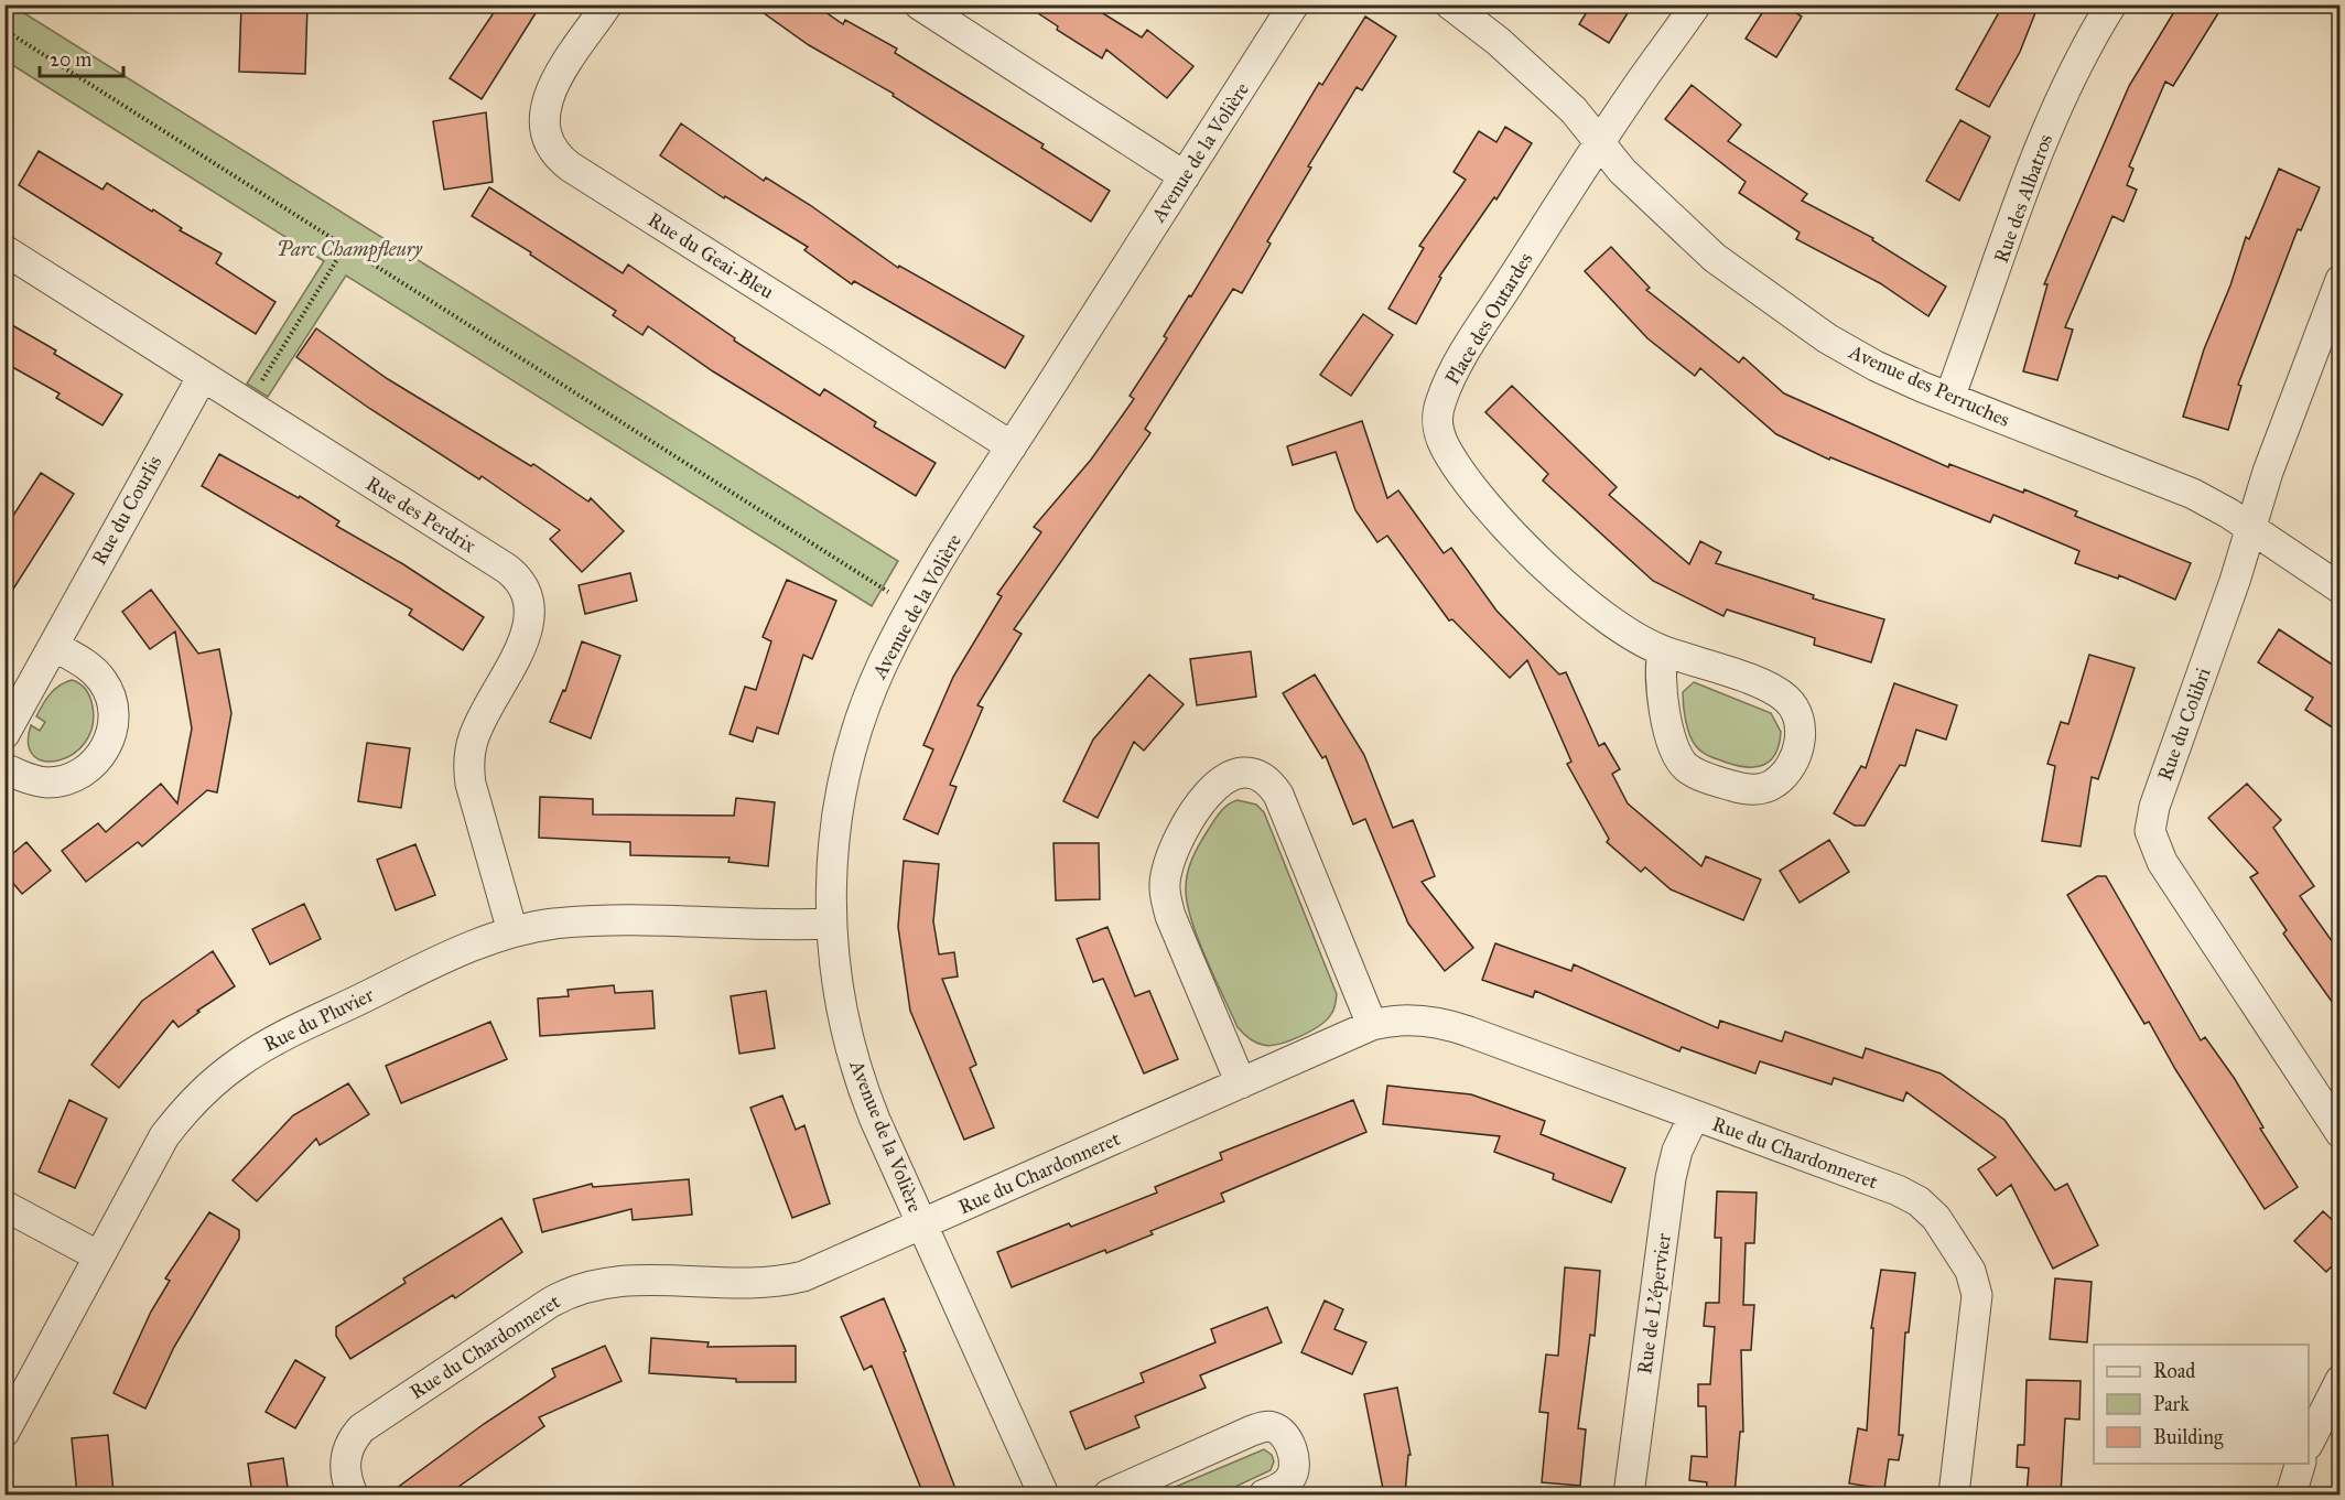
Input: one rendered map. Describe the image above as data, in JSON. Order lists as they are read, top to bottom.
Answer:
{
  "streets": {
    "street": [
      "Avenue de la Volière",
      "Rue des Albatros",
      "Rue du Geai-Bleu",
      "Place des Outardes",
      "Avenue des Perruches",
      "Rue du Courlis",
      "Rue des Perdrix",
      "Rue du Colibri",
      "Rue du Pluvier",
      "Rue du Chardonneret",
      "Rue de L'épervier"
    ]
  },
  "crossings": [
    ["Avenue de la Volière", "Rue du Geai-Bleu"],
    ["Avenue de la Volière", "Rue du Pluvier"],
    ["Avenue de la Volière", "Rue du Chardonneret"],
    ["Rue des Albatros", "Avenue des Perruches"],
    ["Place des Outardes", "Avenue des Perruches"],
    ["Avenue des Perruches", "Rue du Colibri"],
    ["Rue du Courlis", "Rue des Perdrix"],
    ["Rue des Perdrix", "Rue du Pluvier"],
    ["Rue du Chardonneret", "Rue de L'épervier"]
  ],
  "parks": ["Parc Champfleury"],
  "legend": ["Road", "Park", "Building"],
  "scale_bar": "20 m"
}
